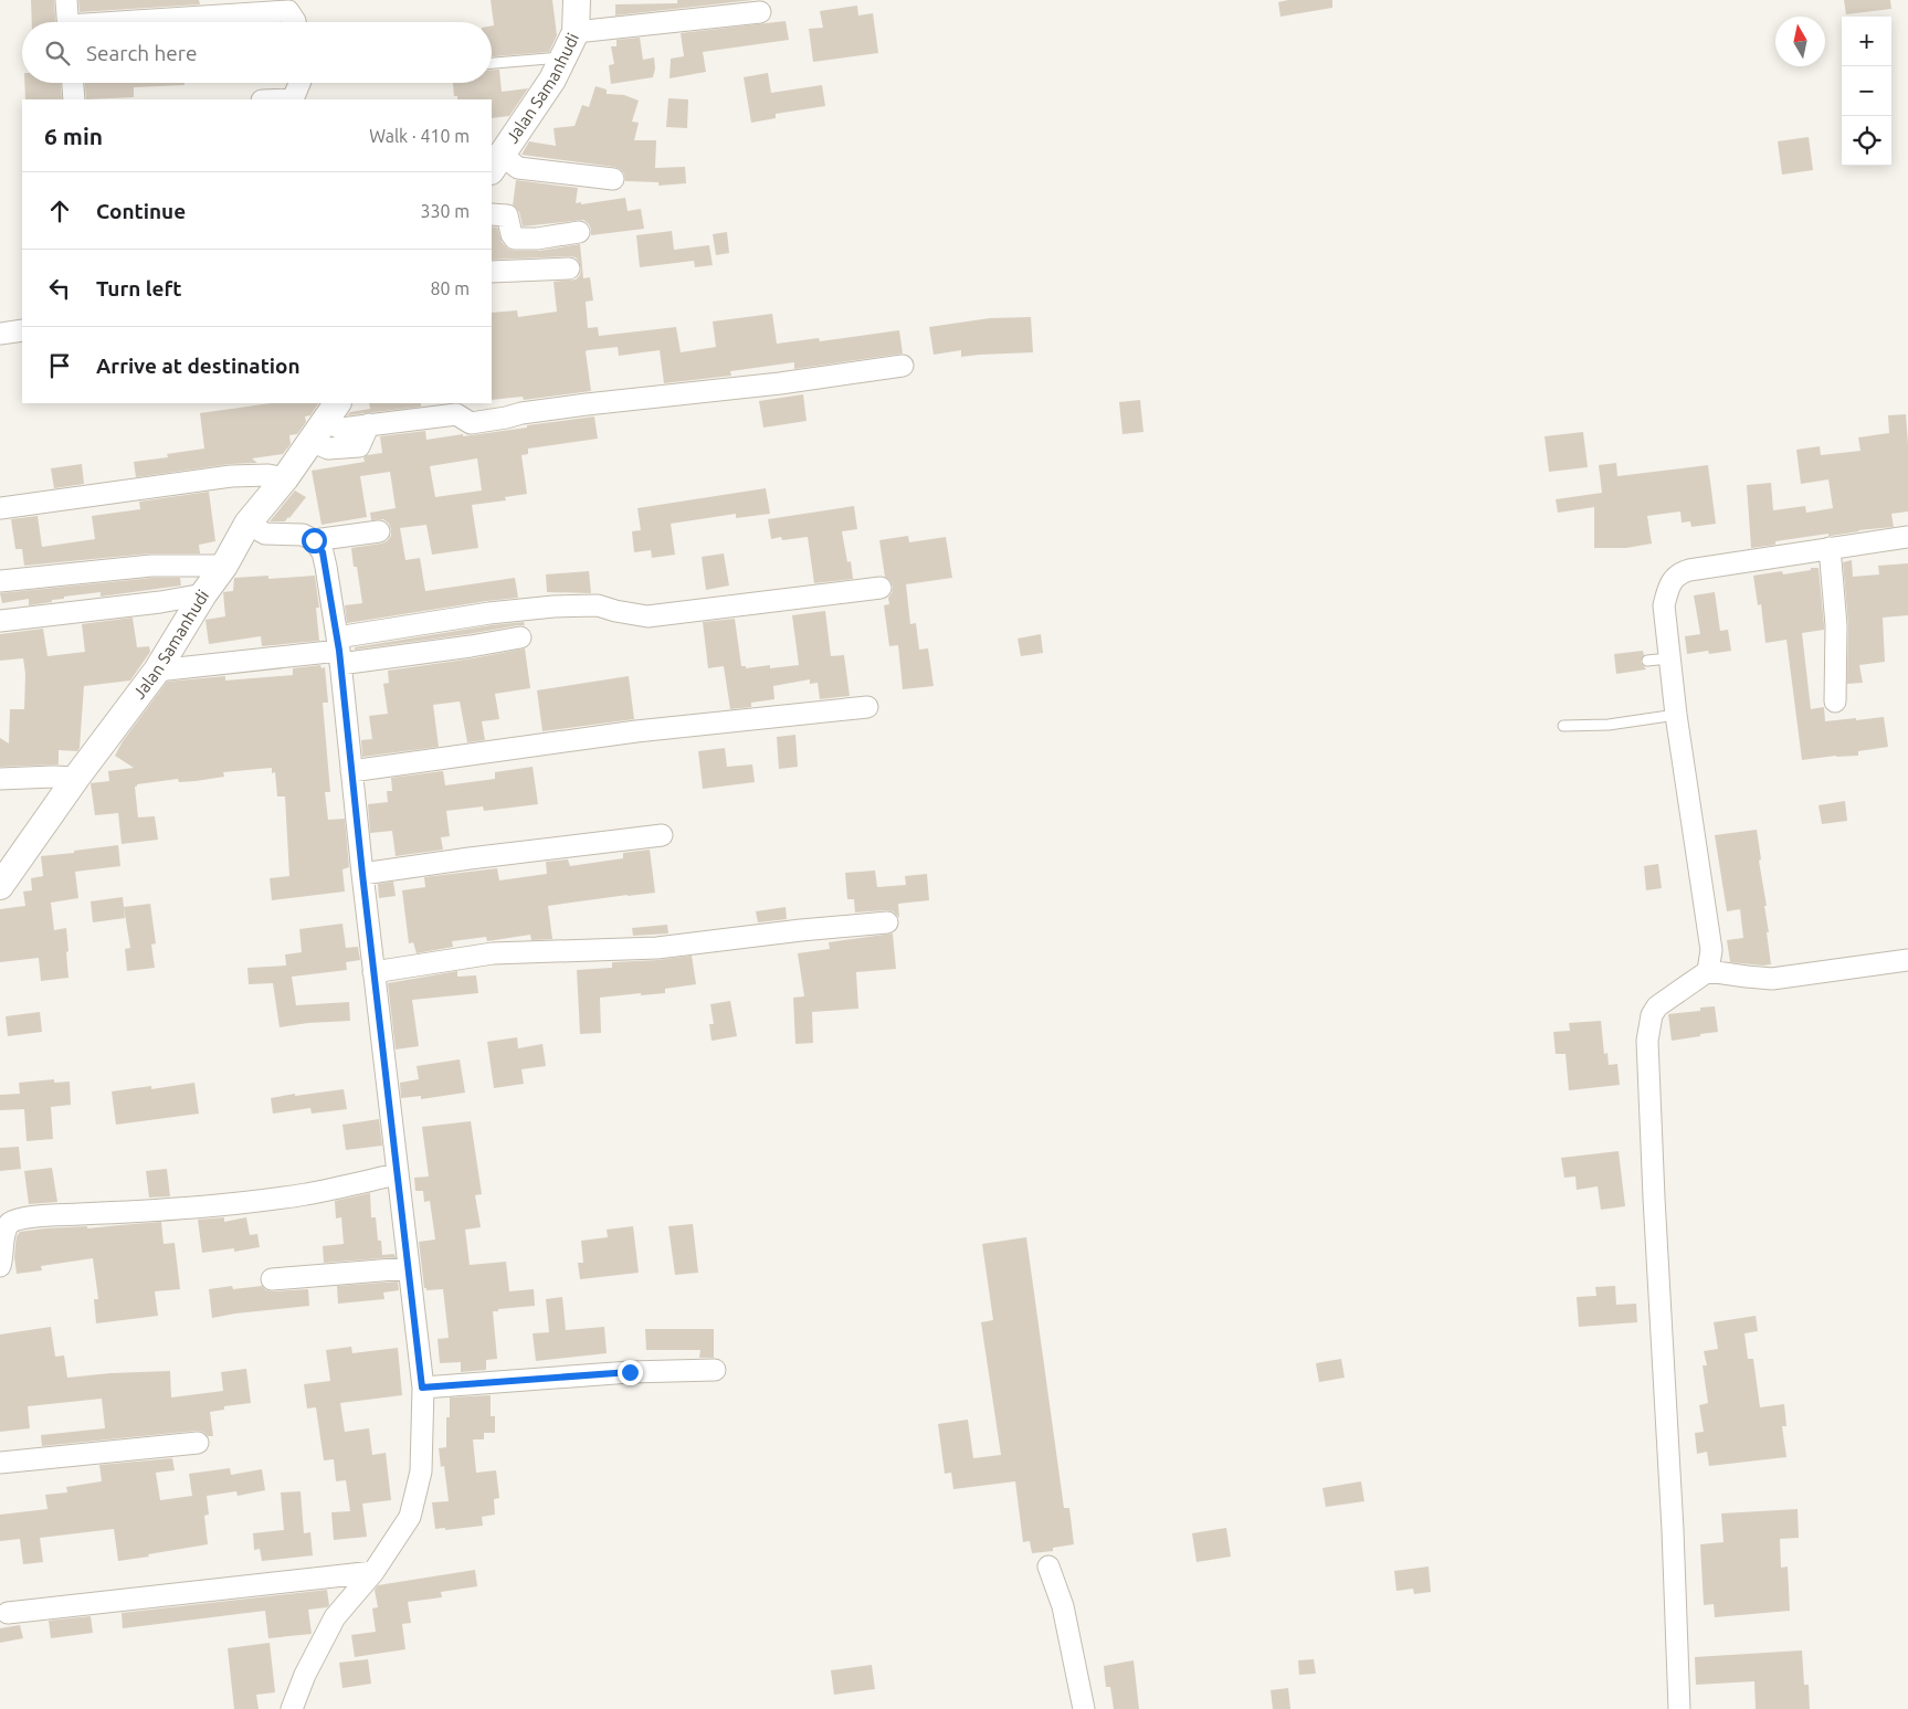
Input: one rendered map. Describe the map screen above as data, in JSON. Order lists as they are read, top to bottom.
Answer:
{
  "streets": {
    "street": ["Jalan Samanhudi"]
  },
  "north": "top",
  "page": {
    "map_buttons": ["+", "−"],
    "search": "Search here",
    "heading": ["6 min", "Walk · 410 m"],
    "list": [
      ["Continue", "330 m"],
      ["Turn left", "80 m"],
      "Arrive at destination"
    ]
  }
}
